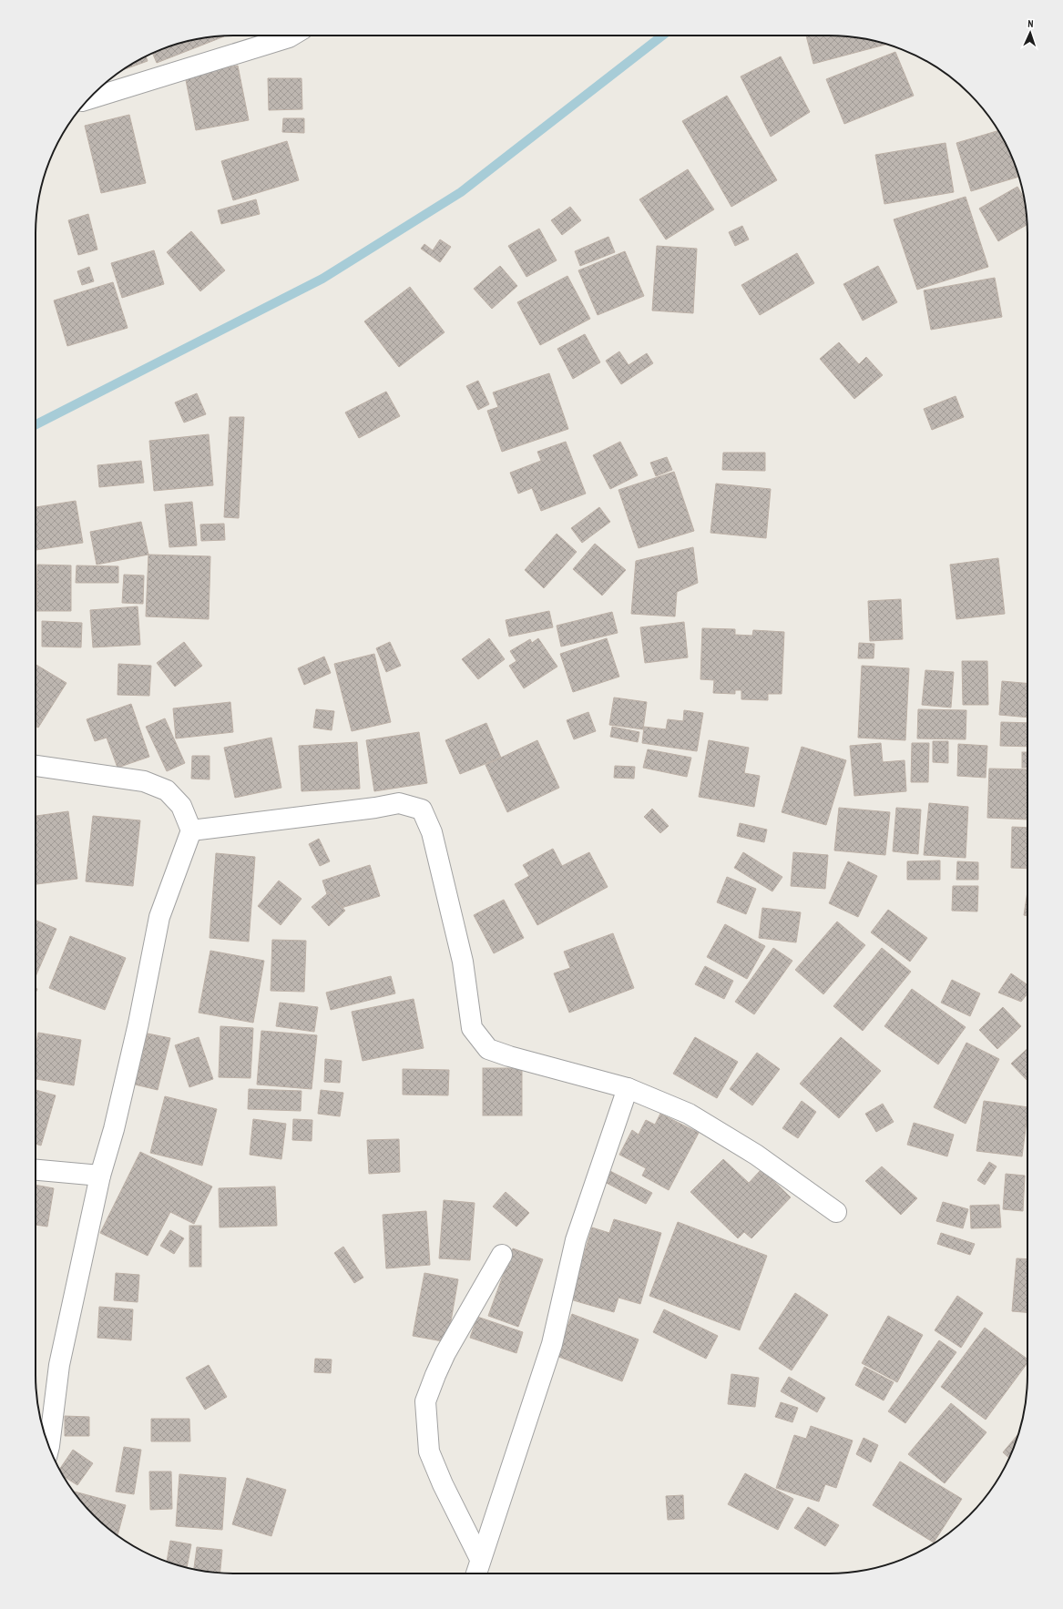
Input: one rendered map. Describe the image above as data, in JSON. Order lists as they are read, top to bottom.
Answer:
{
  "north": "top"
}
